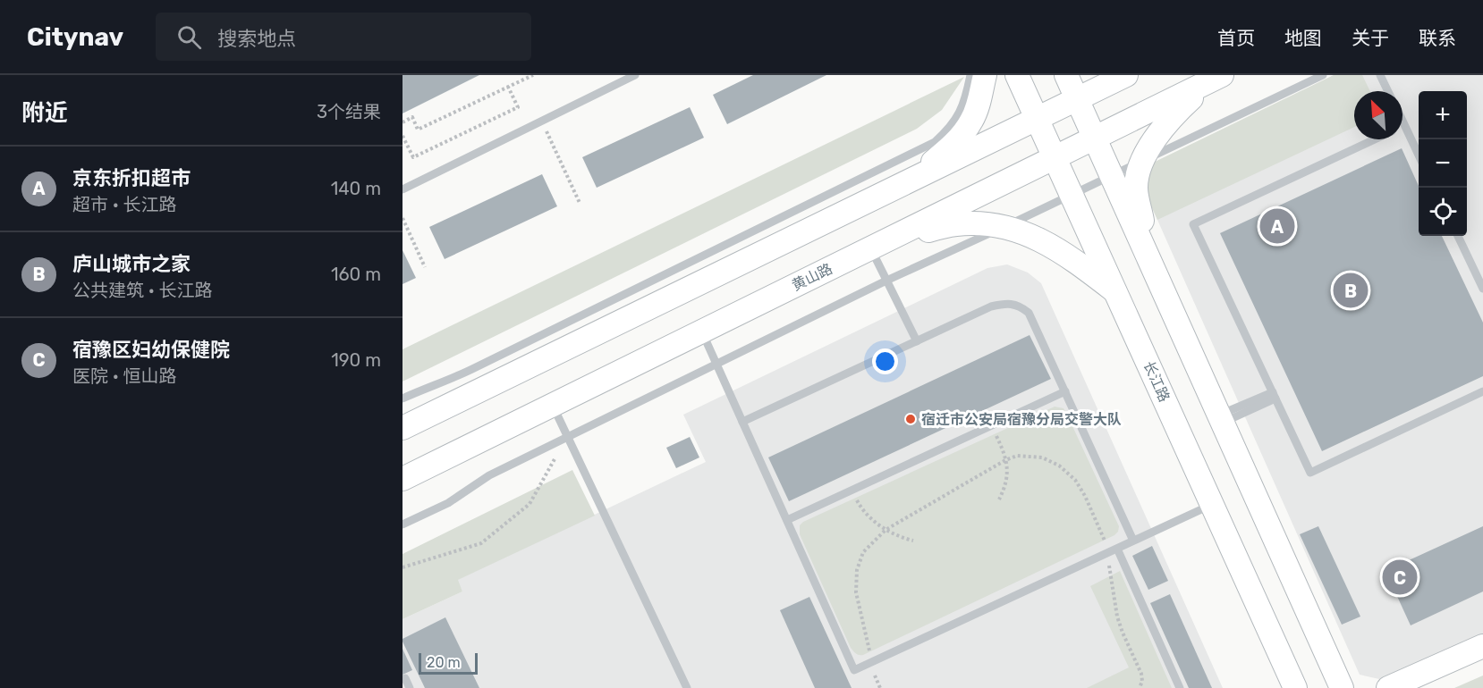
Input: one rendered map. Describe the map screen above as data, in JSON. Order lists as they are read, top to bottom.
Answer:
{
  "streets": {
    "street": ["黄山路", "长江路"]
  },
  "crossings": [
    ["黄山路", "长江路"]
  ],
  "places": ["宿迁市公安局宿豫分局交警大队"],
  "scale_bar": "20 m",
  "north": "top left",
  "page": {
    "header": "Citynav",
    "search": "搜索地点",
    "nav": [
      "首页",
      "地图",
      "关于",
      "联系"
    ],
    "heading": ["附近", "3个结果"],
    "map_buttons": ["+", "−"],
    "list": [
      {
        "mark": "A",
        "name": "京东折扣超市",
        "note": "超市 · 长江路",
        "value": "140 m"
      },
      {
        "mark": "B",
        "name": "庐山城市之家",
        "note": "公共建筑 · 长江路",
        "value": "160 m"
      },
      {
        "mark": "C",
        "name": "宿豫区妇幼保健院",
        "note": "医院 · 恒山路",
        "value": "190 m"
      }
    ],
    "pins": ["A", "B", "C"],
    "scale": "20 m"
  }
}
